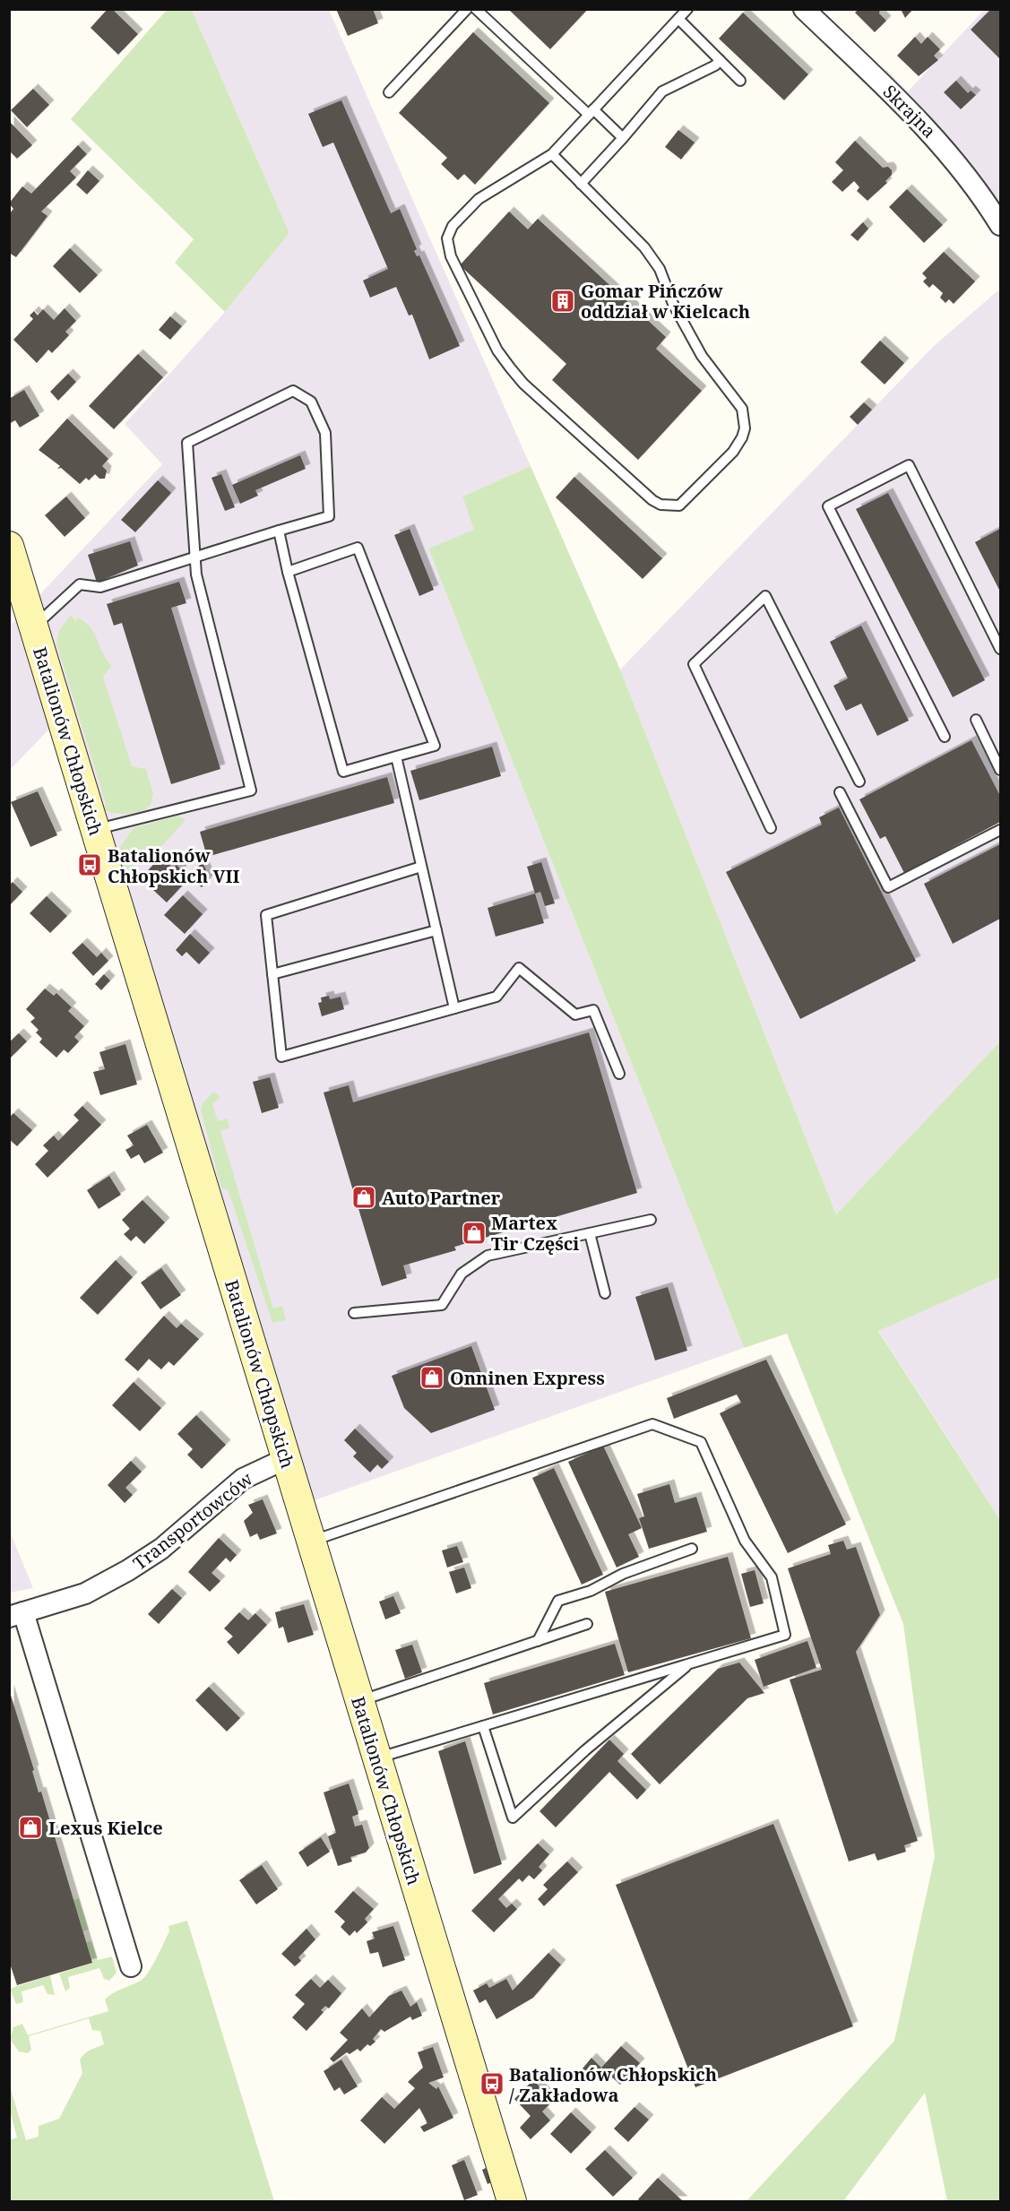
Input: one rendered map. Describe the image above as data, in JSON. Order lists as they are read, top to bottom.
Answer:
{
  "streets": {
    "street": ["Skrajna", "Batalionów Chłopskich", "Transportowców"]
  },
  "crossings": [
    ["Batalionów Chłopskich", "Transportowców"]
  ],
  "places": {
    "building": ["Gomar Pińczów oddział w Kielcach"],
    "bus stop": ["Batalionów Chłopskich VII", "Batalionów Chłopskich / Zakładowa"],
    "shop": [
      "Auto Partner",
      "Martex Tir Części",
      "Onninen Express",
      "Lexus Kielce"
    ]
  }
}
